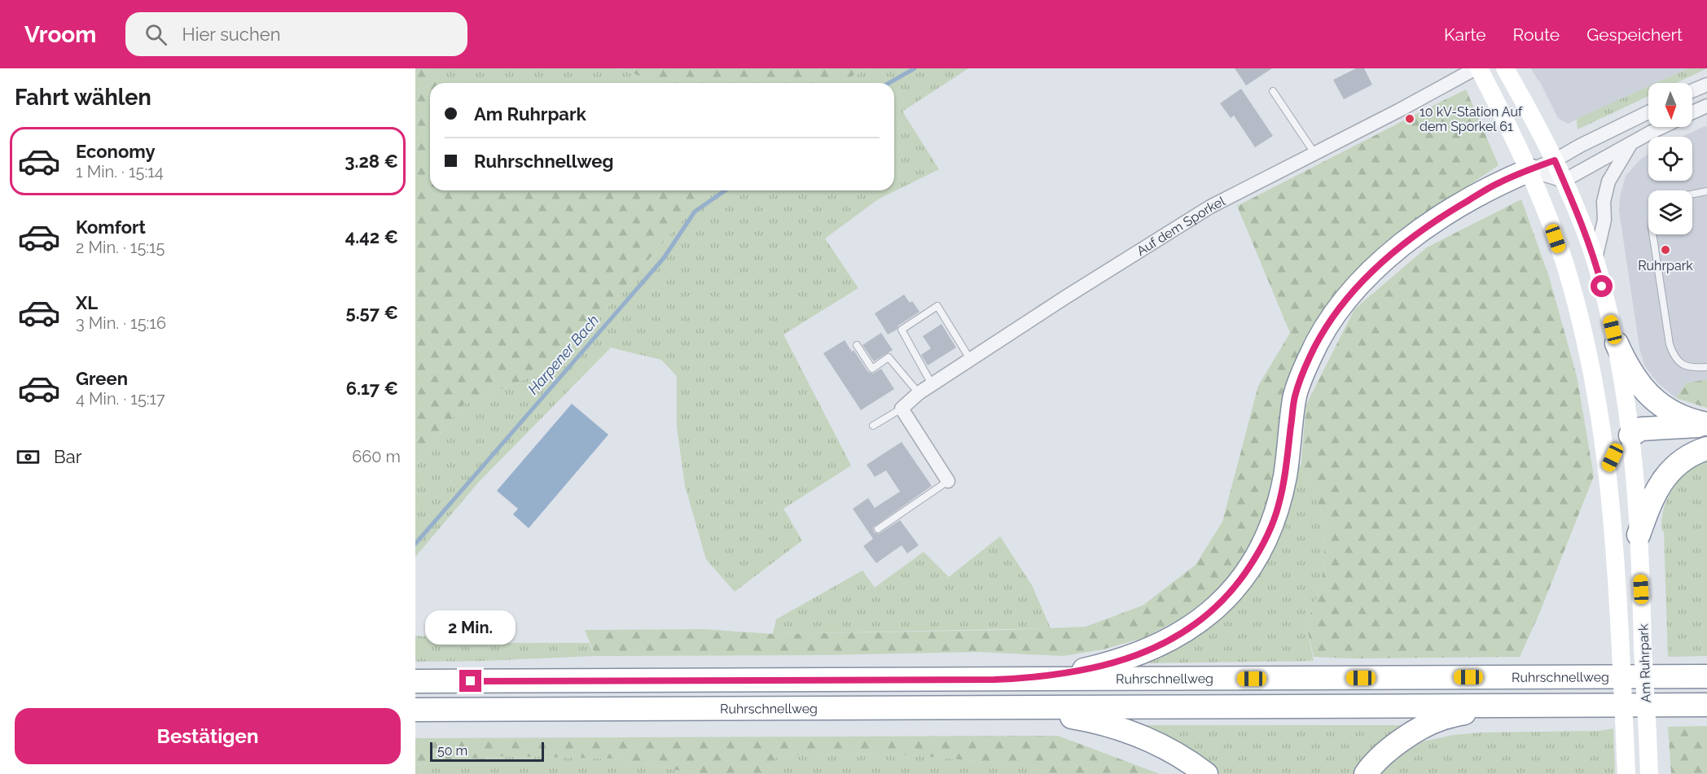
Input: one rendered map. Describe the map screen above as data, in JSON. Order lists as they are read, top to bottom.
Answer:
{
  "streets": {
    "highway": ["Ruhrschnellweg"],
    "main road": ["Am Ruhrpark"],
    "street": ["Auf dem Sporkel"]
  },
  "crossings": [
    ["Auf dem Sporkel", "Am Ruhrpark"]
  ],
  "water": ["Harpener Bach"],
  "places": ["10 kV-Station Auf dem Sporkel 61", "Ruhrpark"],
  "scale_bar": "50 m",
  "north": "bottom",
  "page": {
    "header": "Vroom",
    "search": "Hier suchen",
    "nav": ["Karte", "Route", "Gespeichert"],
    "heading": "Fahrt wählen",
    "banner": ["Am Ruhrpark", "Ruhrschnellweg"],
    "list": [
      {
        "name": "Economy",
        "note": "1 Min. · 15:14",
        "value": "3.28 €"
      },
      {
        "name": "Komfort",
        "note": "2 Min. · 15:15",
        "value": "4.42 €"
      },
      {
        "name": "XL",
        "note": "3 Min. · 15:16",
        "value": "5.57 €"
      },
      {
        "name": "Green",
        "note": "4 Min. · 15:17",
        "value": "6.17 €"
      }
    ],
    "pay": ["Bar", "660 m"],
    "bubble": "2 Min.",
    "buttons": "Bestätigen",
    "scale": "50 m"
  }
}
